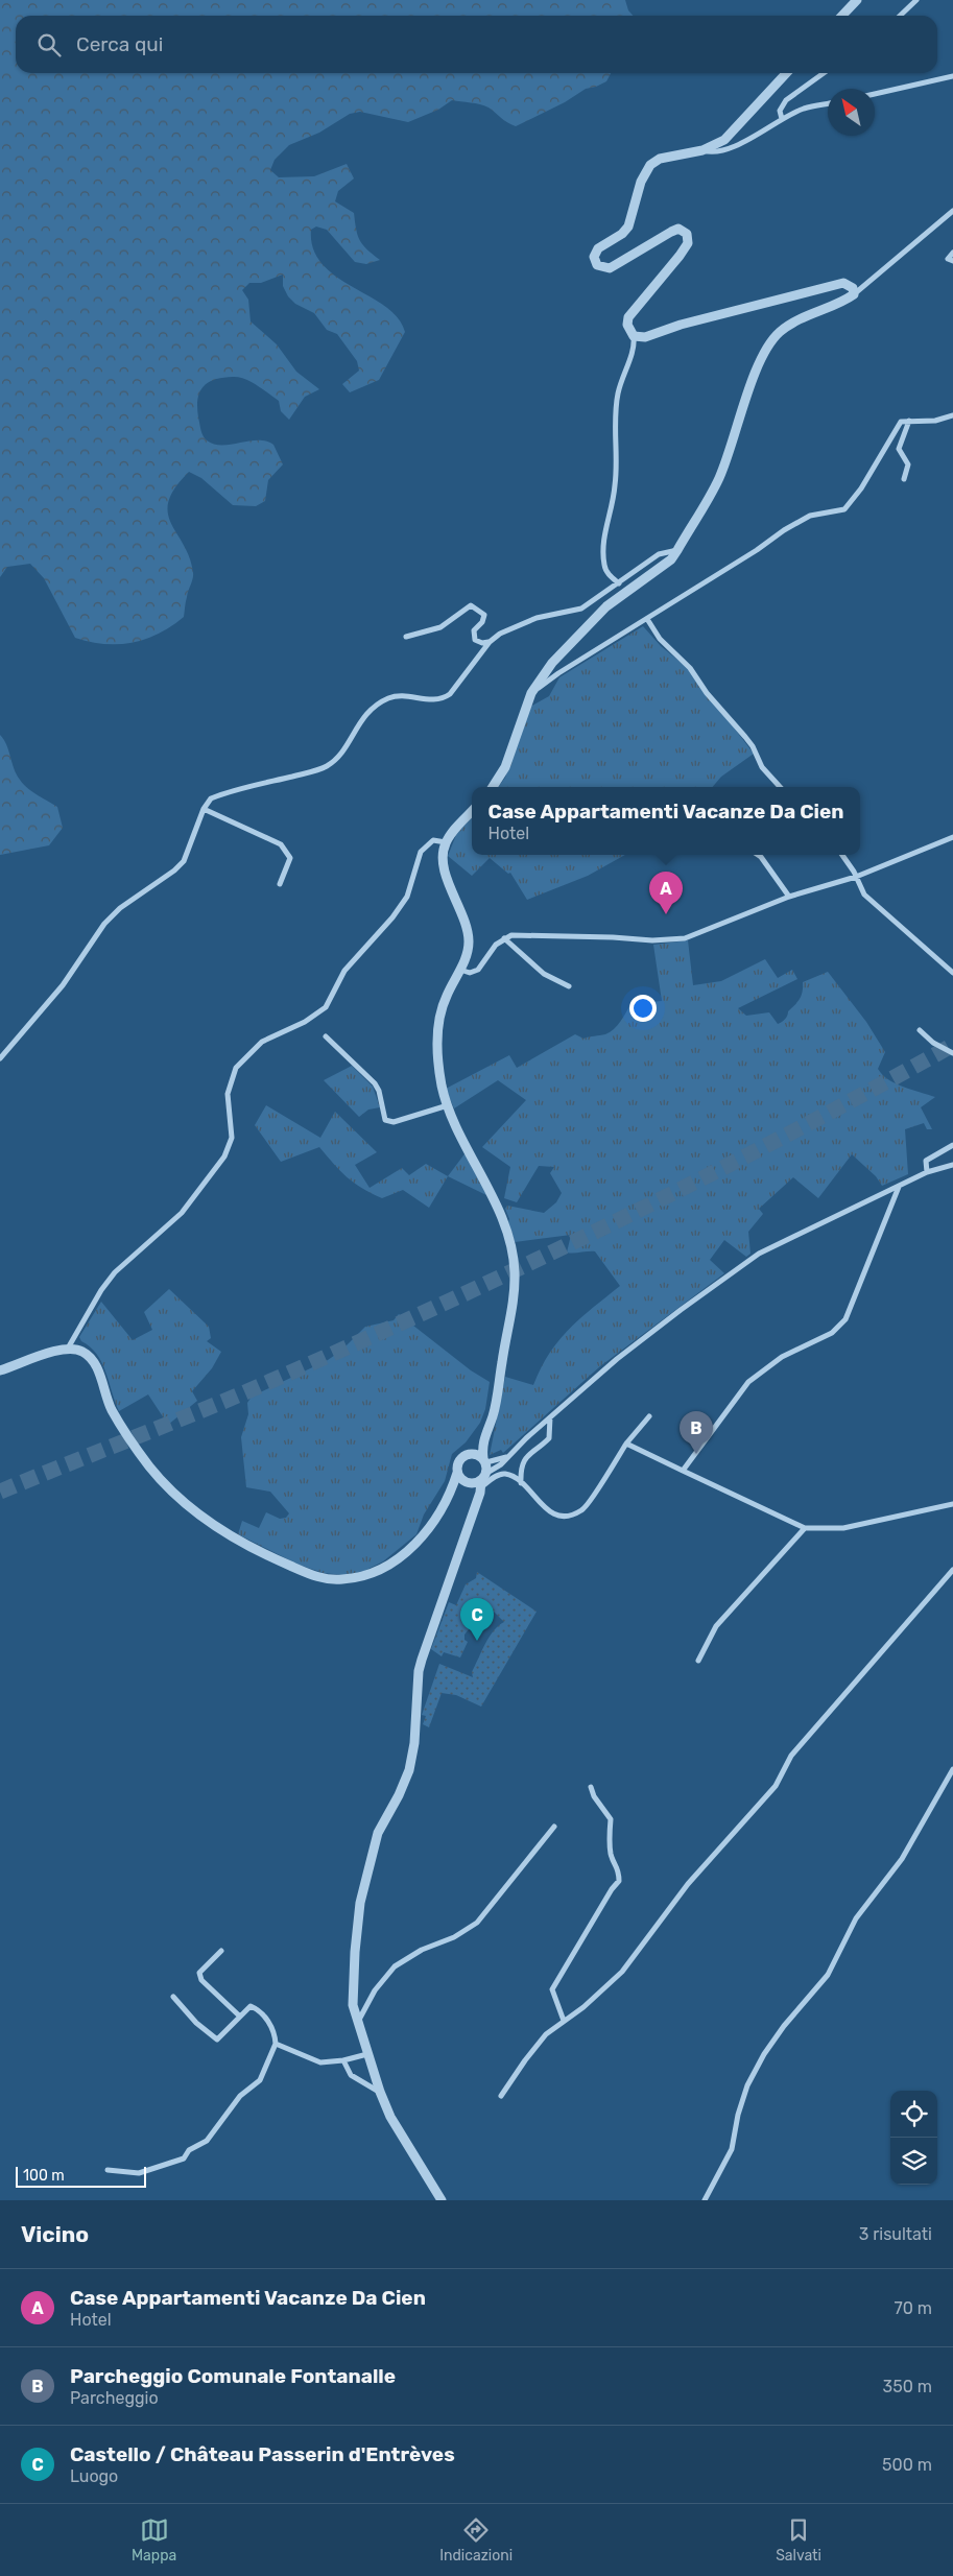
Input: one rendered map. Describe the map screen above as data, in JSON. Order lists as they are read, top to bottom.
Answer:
{
  "scale_bar": "100 m",
  "north": "top left",
  "page": {
    "search": "Cerca qui",
    "popup": ["Case Appartamenti Vacanze Da Cien", "Hotel"],
    "pins": ["A", "B", "C"],
    "scale": "100 m",
    "heading": ["Vicino", "3 risultati"],
    "list": [
      {
        "mark": "A",
        "name": "Case Appartamenti Vacanze Da Cien",
        "note": "Hotel",
        "value": "70 m"
      },
      {
        "mark": "B",
        "name": "Parcheggio Comunale Fontanalle",
        "note": "Parcheggio",
        "value": "350 m"
      },
      {
        "mark": "C",
        "name": "Castello / Château Passerin d'Entrèves",
        "note": "Luogo",
        "value": "500 m"
      }
    ],
    "nav": ["Mappa", "Indicazioni", "Salvati"]
  }
}
